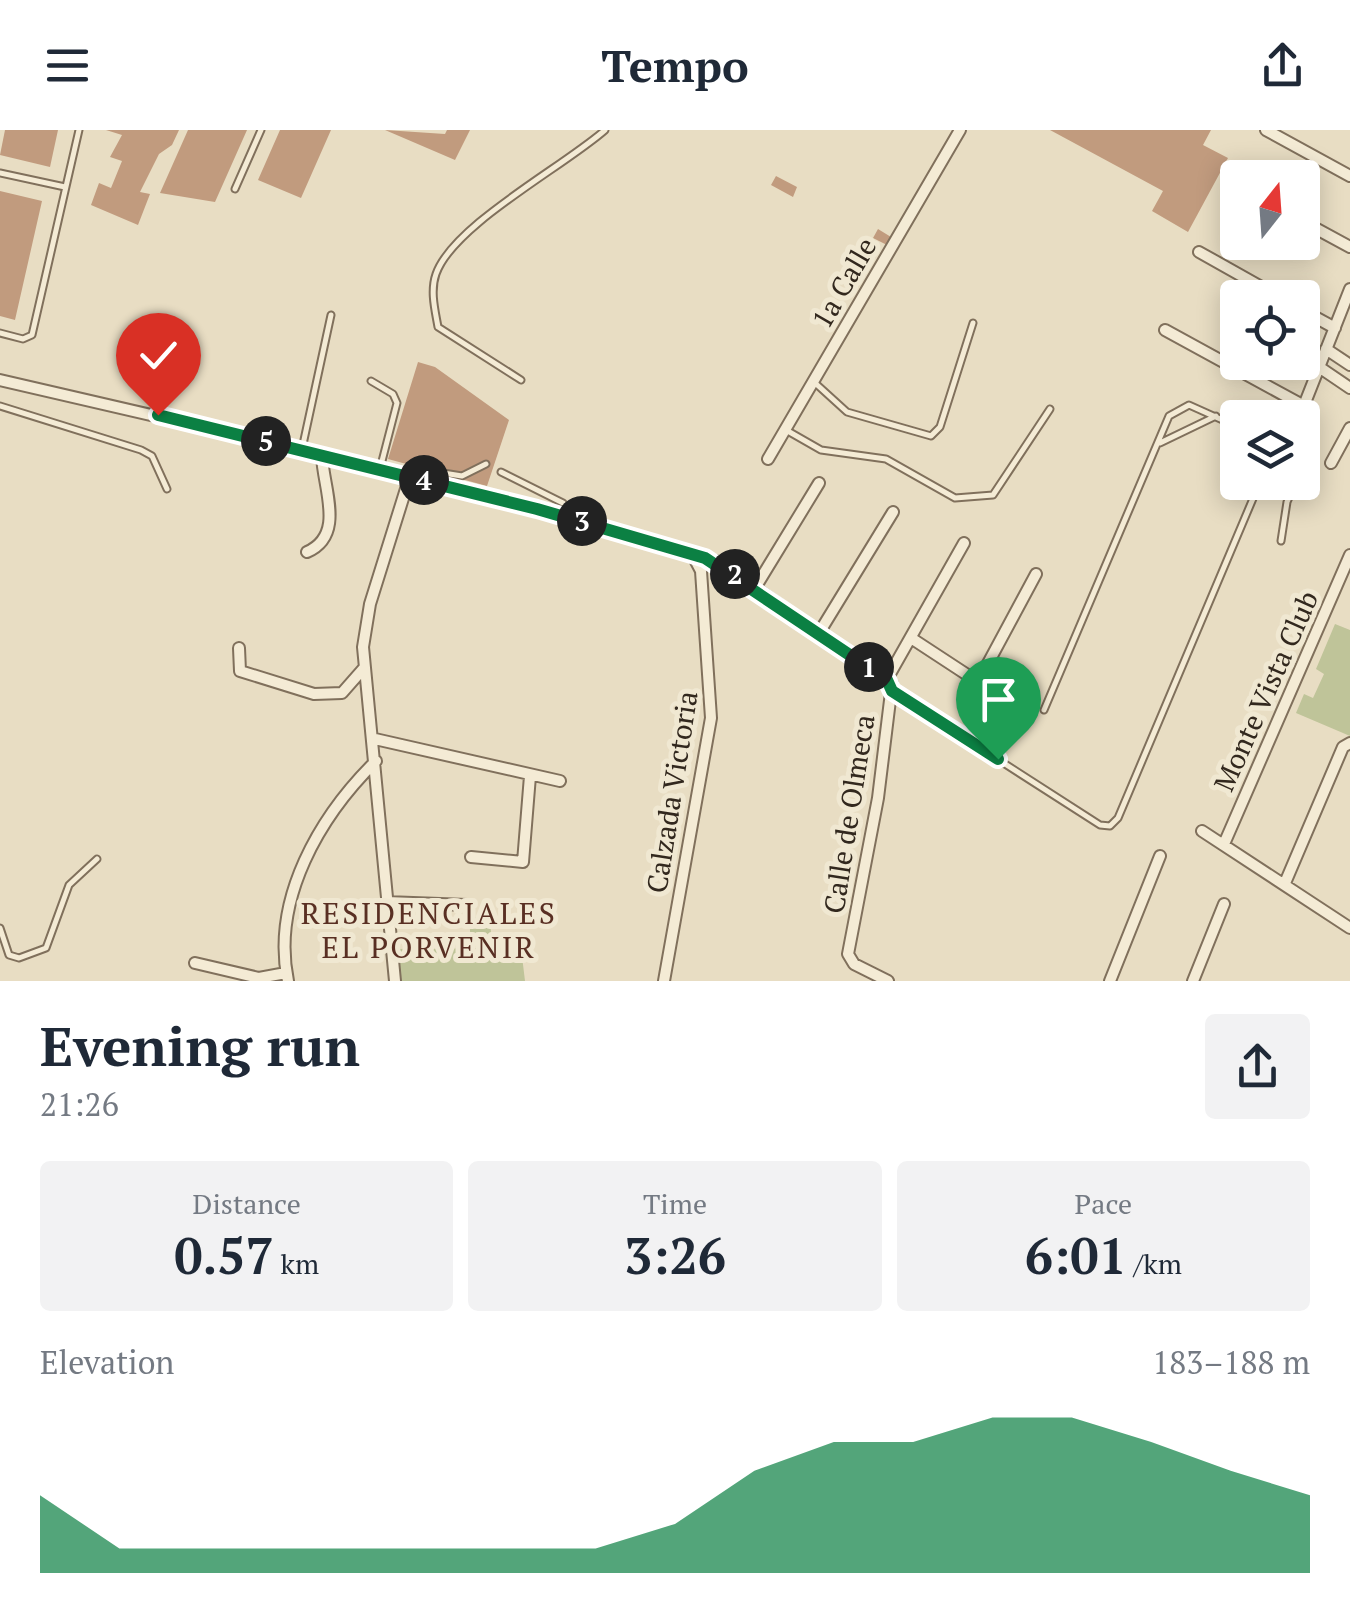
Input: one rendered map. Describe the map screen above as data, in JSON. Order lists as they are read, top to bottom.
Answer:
{
  "streets": {
    "street": [
      "1a Calle",
      "Monte Vista Club",
      "Calzada Victoria",
      "Calle de Olmeca"
    ]
  },
  "crossings": [
    ["Calzada Victoria", "Calle de Olmeca"]
  ],
  "districts": ["RESIDENCIALES EL PORVENIR"],
  "north": "top",
  "page": {
    "header": "Tempo",
    "pins": [
      "5",
      "4",
      "3",
      "2",
      "1"
    ],
    "heading": ["Evening run", "21:26"],
    "stats": [
      ["Distance", "0.57 km"],
      ["Time", "3:26"],
      ["Pace", "6:01 /km"]
    ],
    "chart": ["Elevation", "183–188 m"]
  }
}
